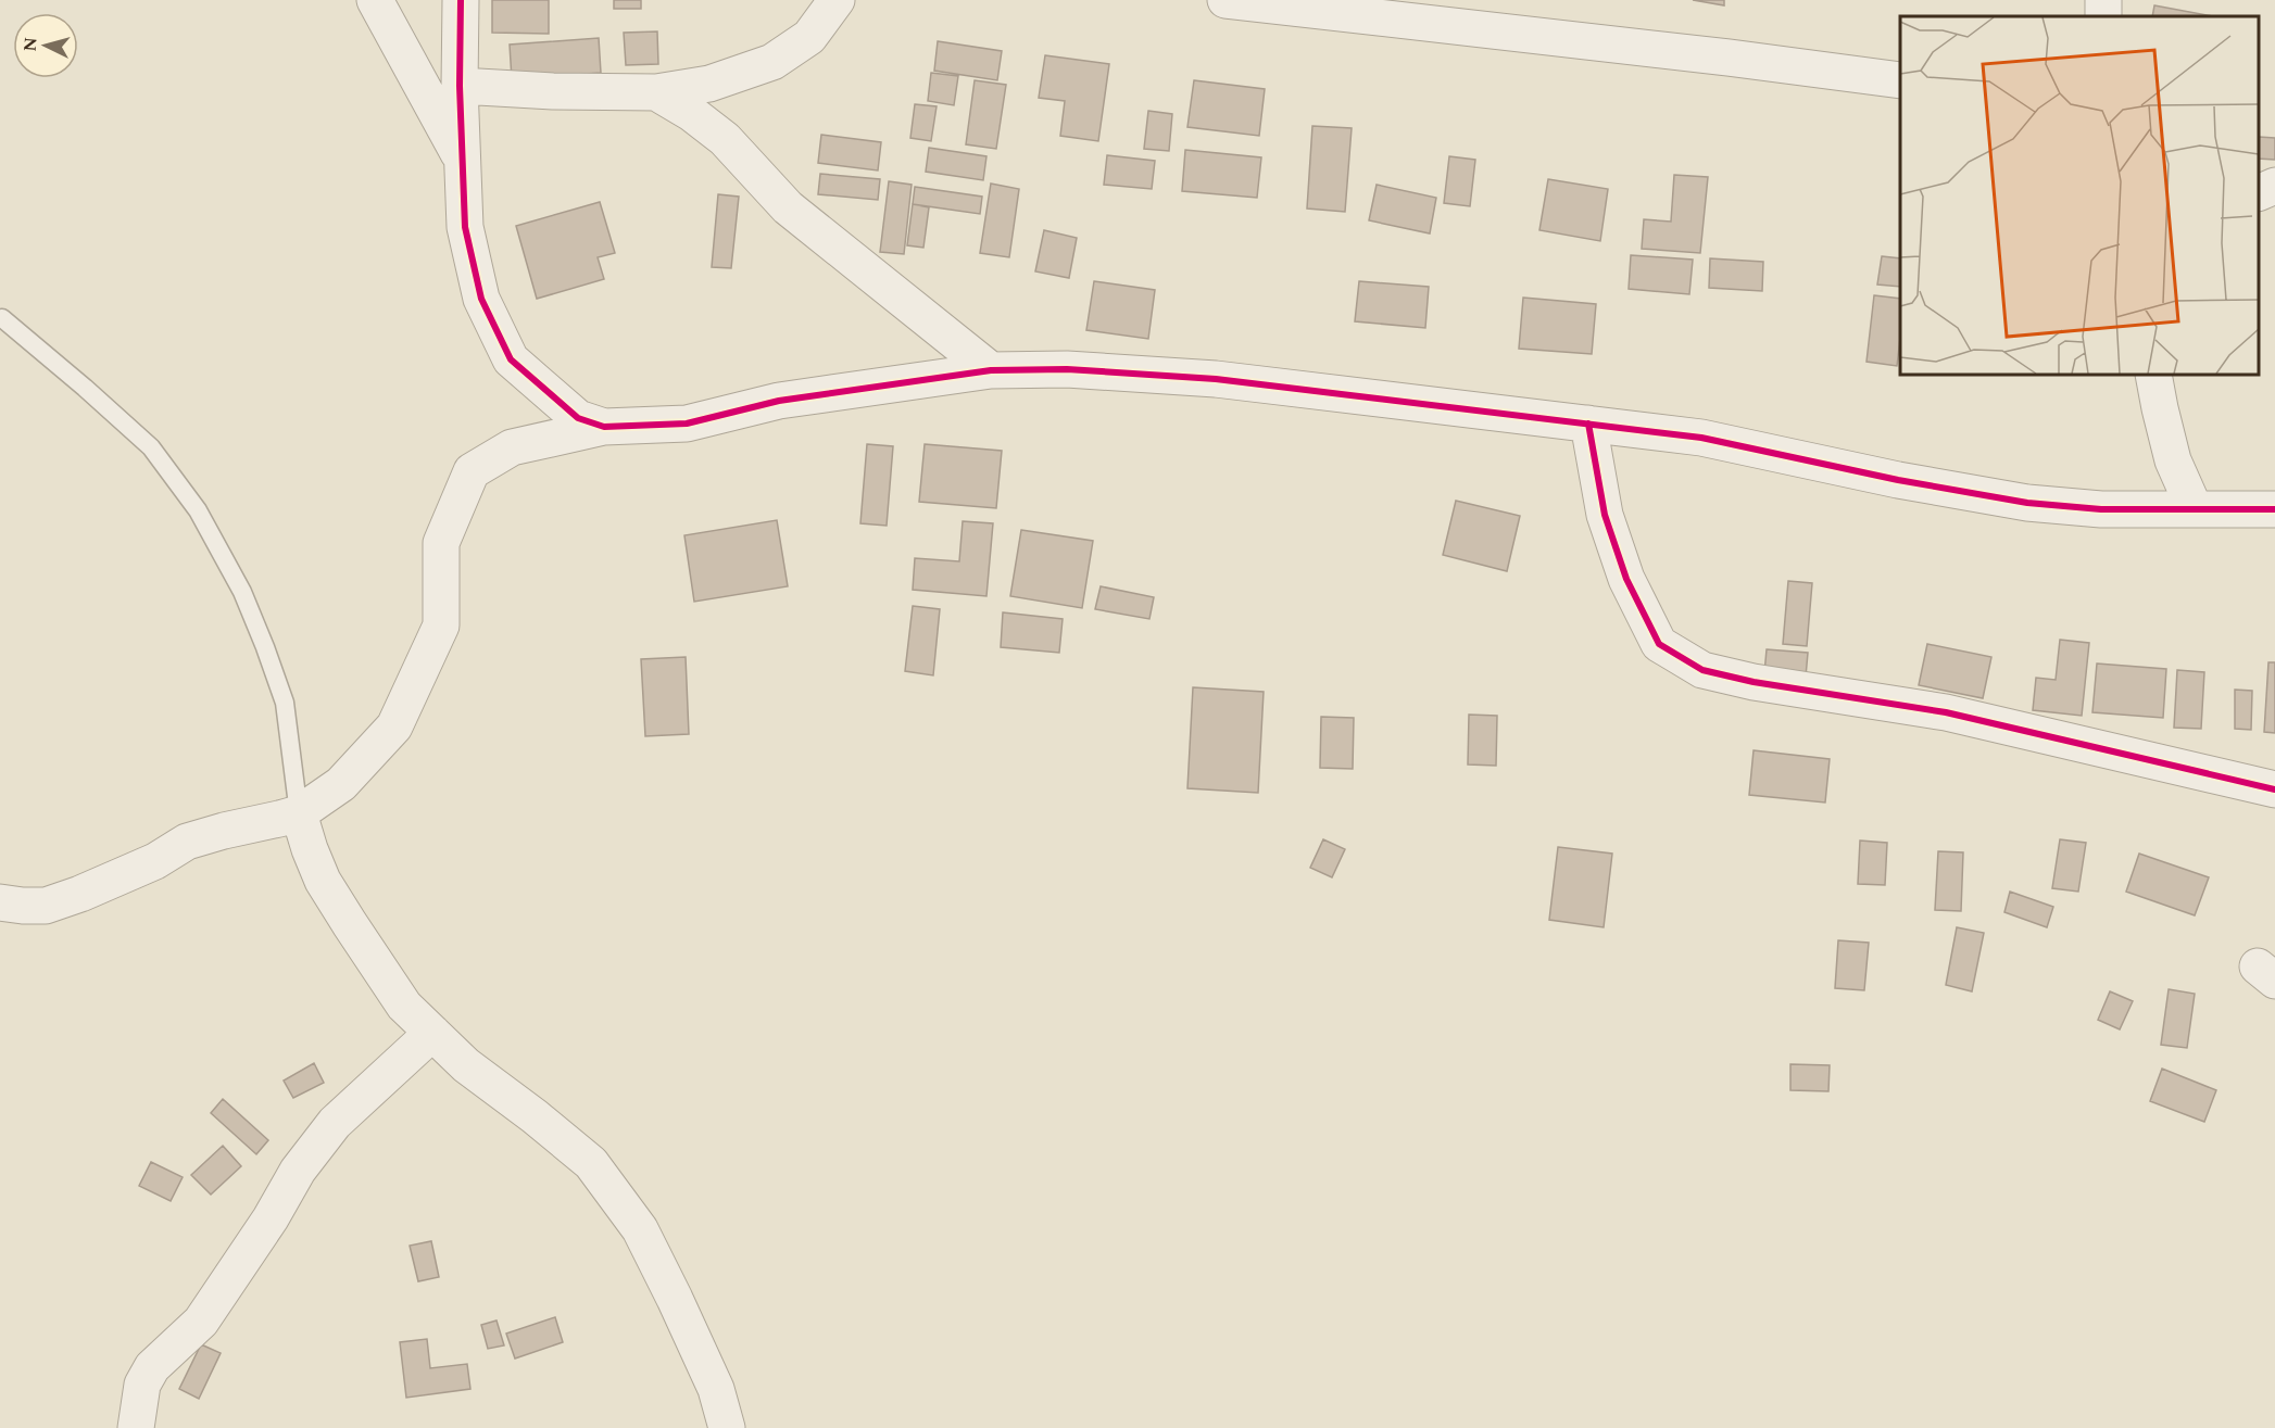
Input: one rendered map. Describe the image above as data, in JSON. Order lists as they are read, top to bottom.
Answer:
{
  "north": "left"
}
